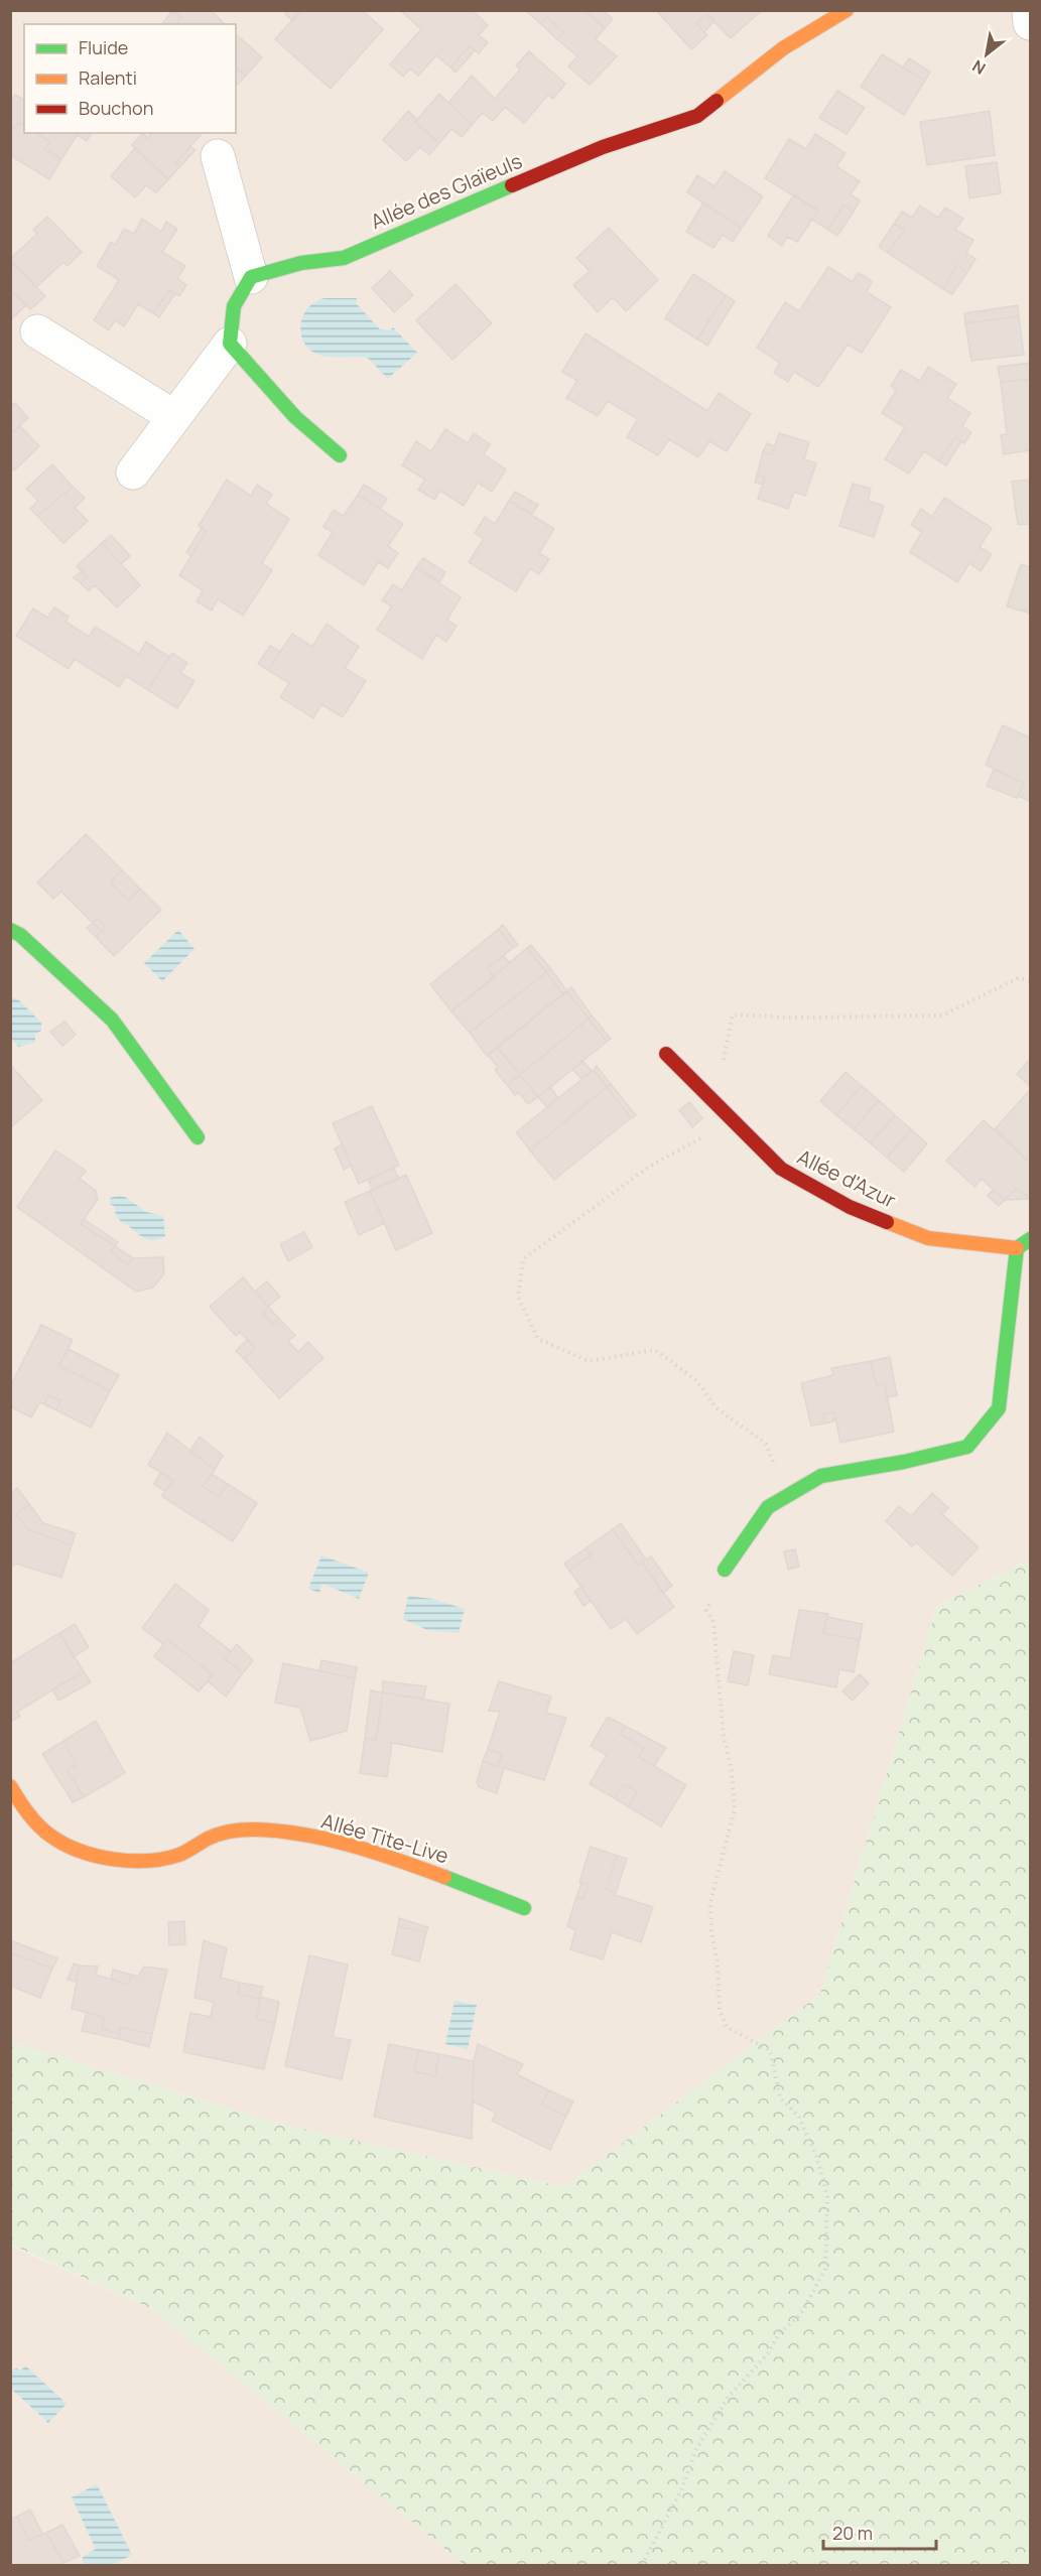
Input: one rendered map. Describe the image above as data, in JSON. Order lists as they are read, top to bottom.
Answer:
{
  "streets": {
    "street": ["Allée des Glaïeuls", "Allée d'Azur", "Allée Tite-Live"]
  },
  "legend": ["Fluide", "Ralenti", "Bouchon"],
  "scale_bar": "20 m",
  "north": "bottom left"
}
